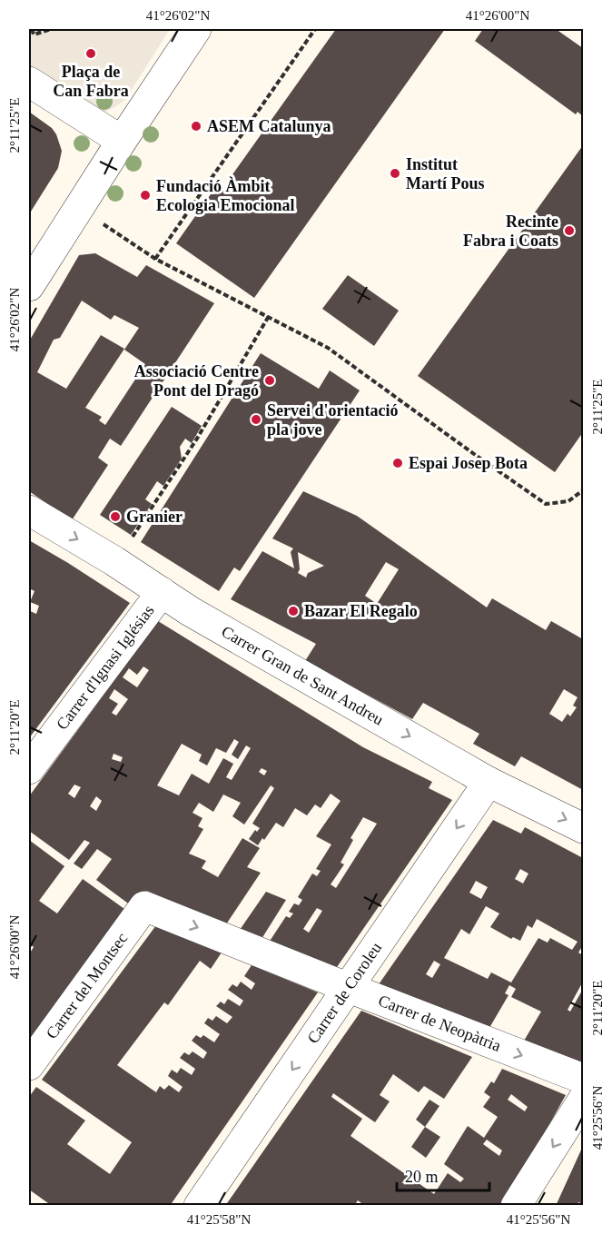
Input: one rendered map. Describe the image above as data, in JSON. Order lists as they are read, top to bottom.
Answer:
{
  "streets": {
    "street": [
      "Carrer d'Ignasi Iglésias",
      "Carrer Gran de Sant Andreu",
      "Carrer del Montsec",
      "Carrer de Coroleu",
      "Carrer de Neopàtria"
    ]
  },
  "crossings": [
    ["Carrer d'Ignasi Iglésias", "Carrer Gran de Sant Andreu"],
    ["Carrer Gran de Sant Andreu", "Carrer de Coroleu"],
    ["Carrer del Montsec", "Carrer de Neopàtria"],
    ["Carrer de Coroleu", "Carrer de Neopàtria"]
  ],
  "one_way": ["Carrer Gran de Sant Andreu", "Carrer de Coroleu", "Carrer de Neopàtria"],
  "places": [
    "Plaça de Can Fabra",
    "ASEM Catalunya",
    "Institut Martí Pous",
    "Fundació Àmbit Ecologia Emocional",
    "Recinte Fabra i Coats",
    "Associació Centre Pont del Dragó",
    "Servei d'orientació pla jove",
    "Espai Josep Bota",
    "Granier",
    "Bazar El Regalo"
  ],
  "scale_bar": "20 m",
  "coordinates": [
    "41°26'02\"N",
    "41°26'00\"N",
    "2°11'25\"E",
    "2°11'20\"E",
    "41°25'56\"N",
    "41°25'58\"N"
  ]
}
